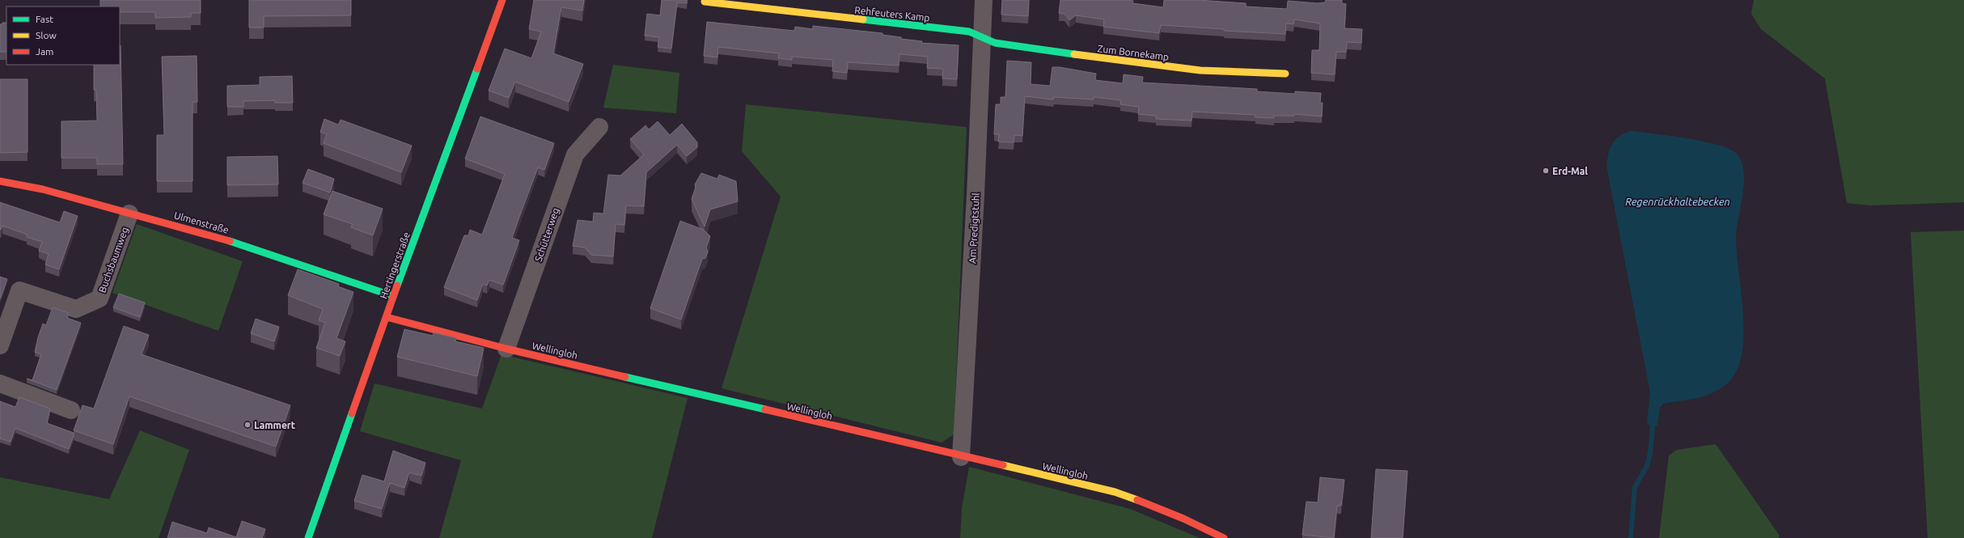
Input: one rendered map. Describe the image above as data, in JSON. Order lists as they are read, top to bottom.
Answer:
{
  "streets": {
    "street": [
      "Rehfeuters Kamp",
      "Zum Bornekamp",
      "Ulmenstraße",
      "Am Predigtstuhl",
      "Schütterweg",
      "Buchsbaumweg",
      "Hertingerstraße",
      "Wellingloh"
    ]
  },
  "crossings": [
    ["Rehfeuters Kamp", "Zum Bornekamp"],
    ["Rehfeuters Kamp", "Am Predigtstuhl"],
    ["Zum Bornekamp", "Am Predigtstuhl"],
    ["Ulmenstraße", "Buchsbaumweg"],
    ["Ulmenstraße", "Hertingerstraße"],
    ["Am Predigtstuhl", "Wellingloh"],
    ["Schütterweg", "Wellingloh"],
    ["Hertingerstraße", "Wellingloh"]
  ],
  "water": ["Regenrückhaltebecken"],
  "places": ["Erd-Mal", "Lammert"],
  "legend": ["Fast", "Slow", "Jam"]
}
